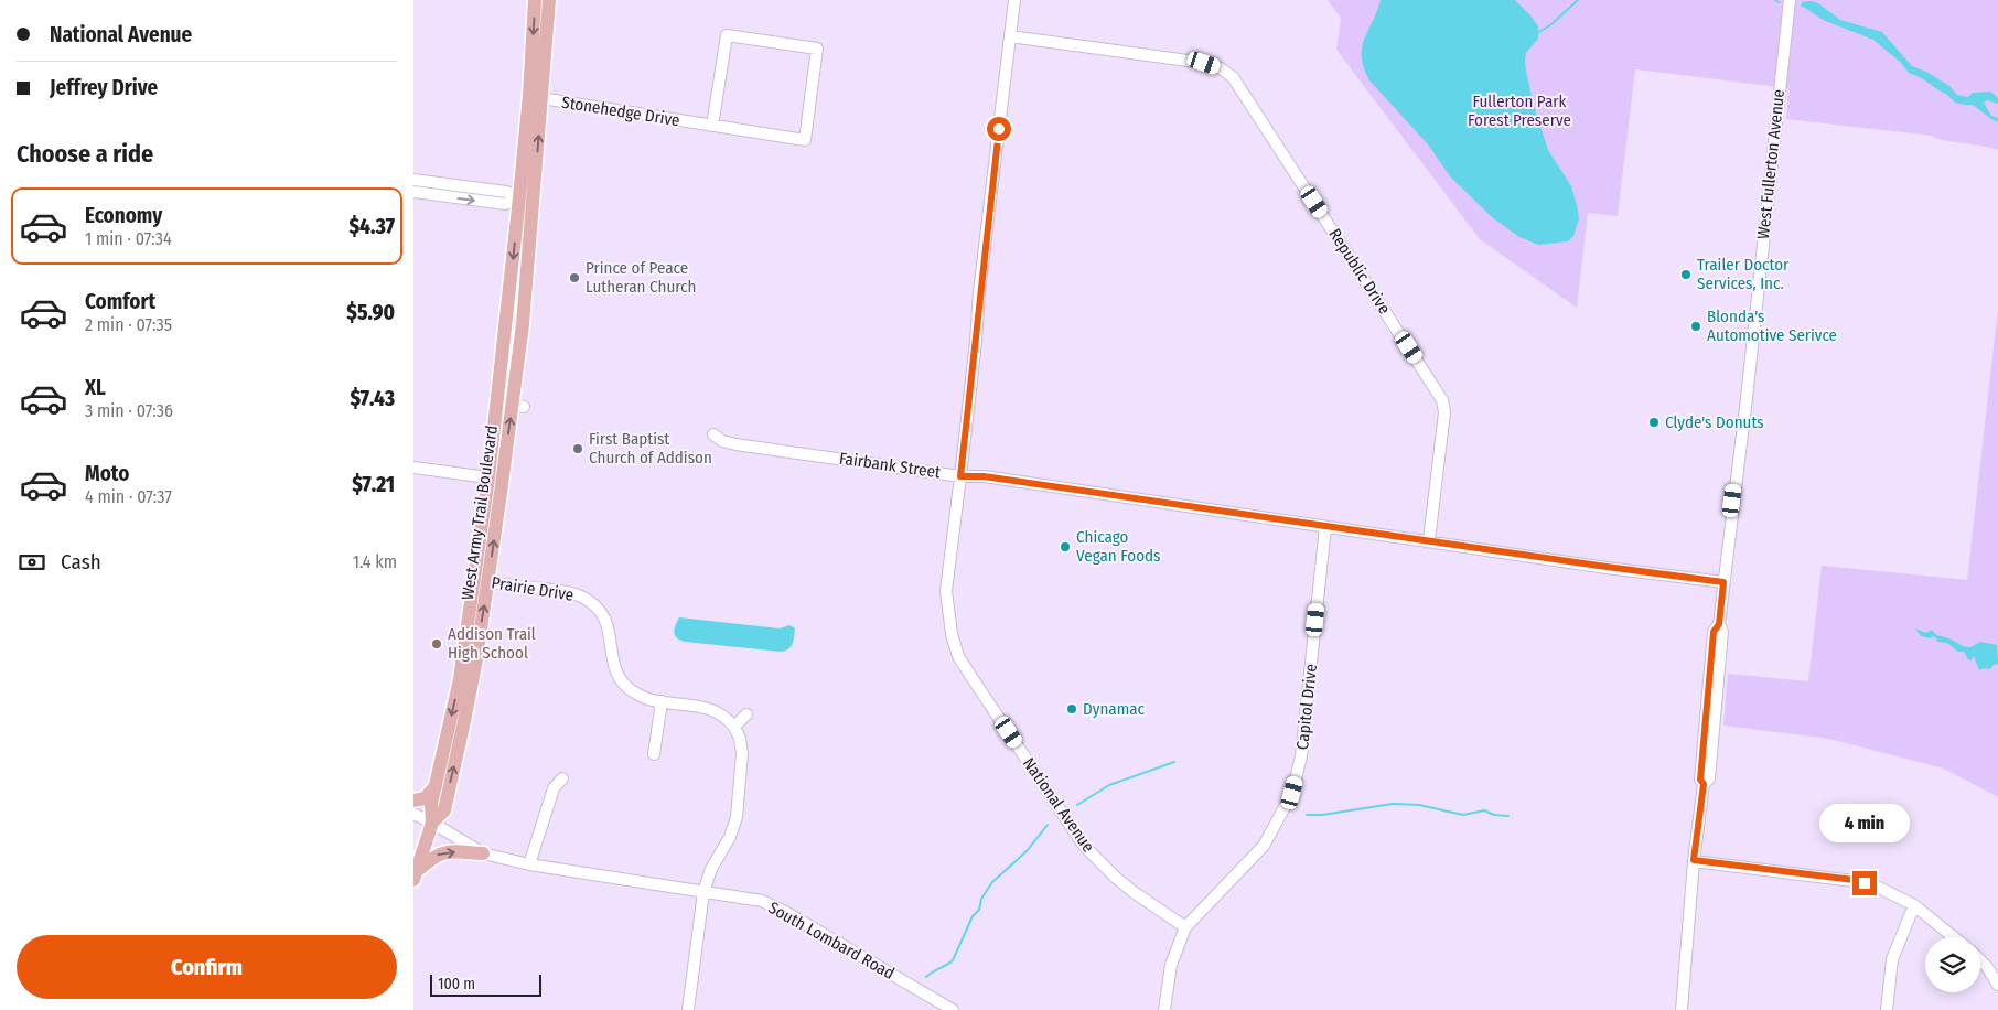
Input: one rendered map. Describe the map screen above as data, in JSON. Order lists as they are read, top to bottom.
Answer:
{
  "streets": {
    "main road": ["West Army Trail Boulevard"],
    "street": [
      "Stonehedge Drive",
      "West Fullerton Avenue",
      "Republic Drive",
      "Fairbank Street",
      "Prairie Drive",
      "Capitol Drive",
      "National Avenue",
      "South Lombard Road"
    ]
  },
  "crossings": [
    ["Stonehedge Drive", "West Army Trail Boulevard"],
    ["West Fullerton Avenue", "Fairbank Street"],
    ["Republic Drive", "Fairbank Street"],
    ["Republic Drive", "National Avenue"],
    ["Fairbank Street", "Capitol Drive"],
    ["Fairbank Street", "National Avenue"],
    ["West Army Trail Boulevard", "Prairie Drive"],
    ["West Army Trail Boulevard", "South Lombard Road"],
    ["Capitol Drive", "National Avenue"]
  ],
  "parks": ["Fullerton Park Forest Preserve"],
  "places": [
    "Trailer Doctor Services, Inc.",
    "Prince of Peace Lutheran Church",
    "Blonda's Automotive Serivce",
    "Clyde's Donuts",
    "First Baptist Church of Addison",
    "Chicago Vegan Foods",
    "Addison Trail High School",
    "Dynamac"
  ],
  "scale_bar": "100 m",
  "page": {
    "banner": ["National Avenue", "Jeffrey Drive"],
    "heading": "Choose a ride",
    "list": [
      {
        "name": "Economy",
        "note": "1 min · 07:34",
        "value": "$4.37"
      },
      {
        "name": "Comfort",
        "note": "2 min · 07:35",
        "value": "$5.90"
      },
      {
        "name": "XL",
        "note": "3 min · 07:36",
        "value": "$7.43"
      },
      {
        "name": "Moto",
        "note": "4 min · 07:37",
        "value": "$7.21"
      }
    ],
    "pay": ["Cash", "1.4 km"],
    "bubble": "4 min",
    "buttons": "Confirm",
    "scale": "100 m"
  }
}
